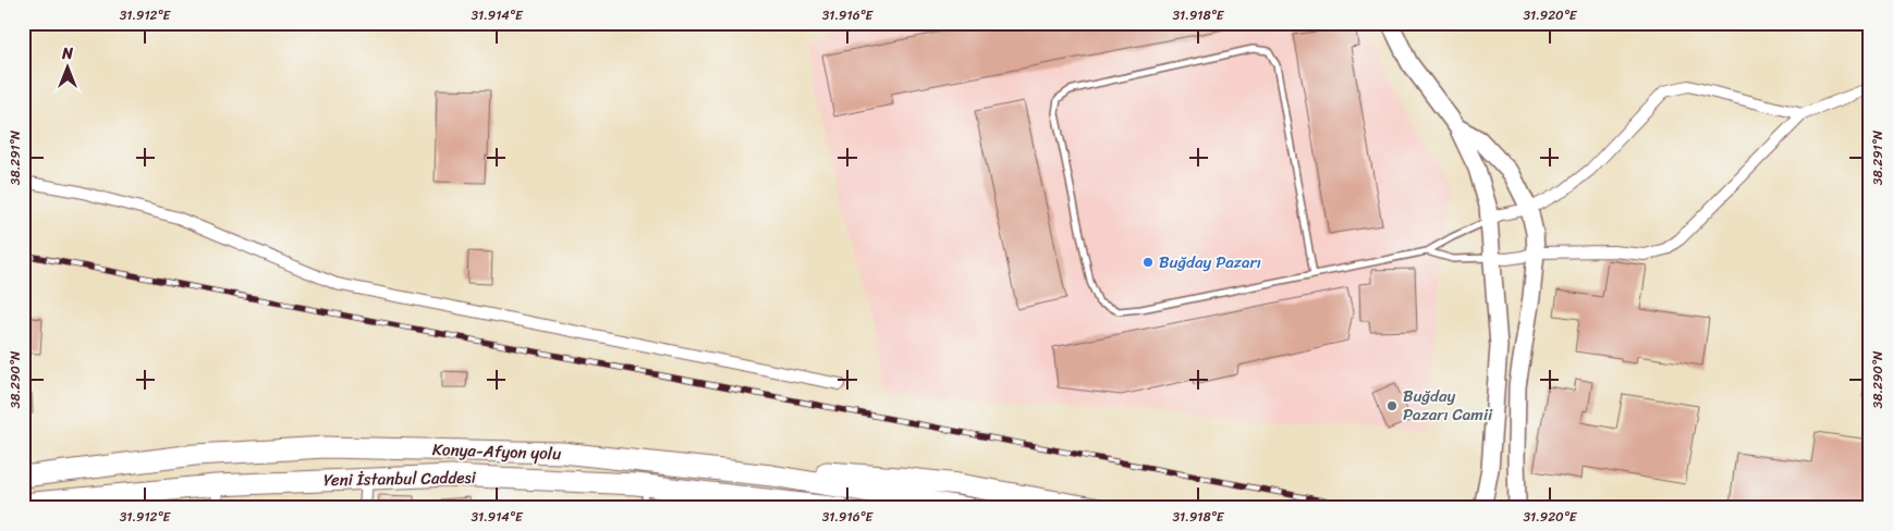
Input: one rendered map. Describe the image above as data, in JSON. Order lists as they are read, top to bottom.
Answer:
{
  "streets": {
    "highway": ["Konya-Afyon yolu", "Yeni İstanbul Caddesi"]
  },
  "places": ["Buğday Pazarı", "Buğday Pazarı Camii"],
  "north": "top",
  "coordinates": [
    "31.912°E",
    "31.914°E",
    "31.916°E",
    "31.918°E",
    "31.920°E",
    "38.291°N",
    "38.290°N"
  ]
}
